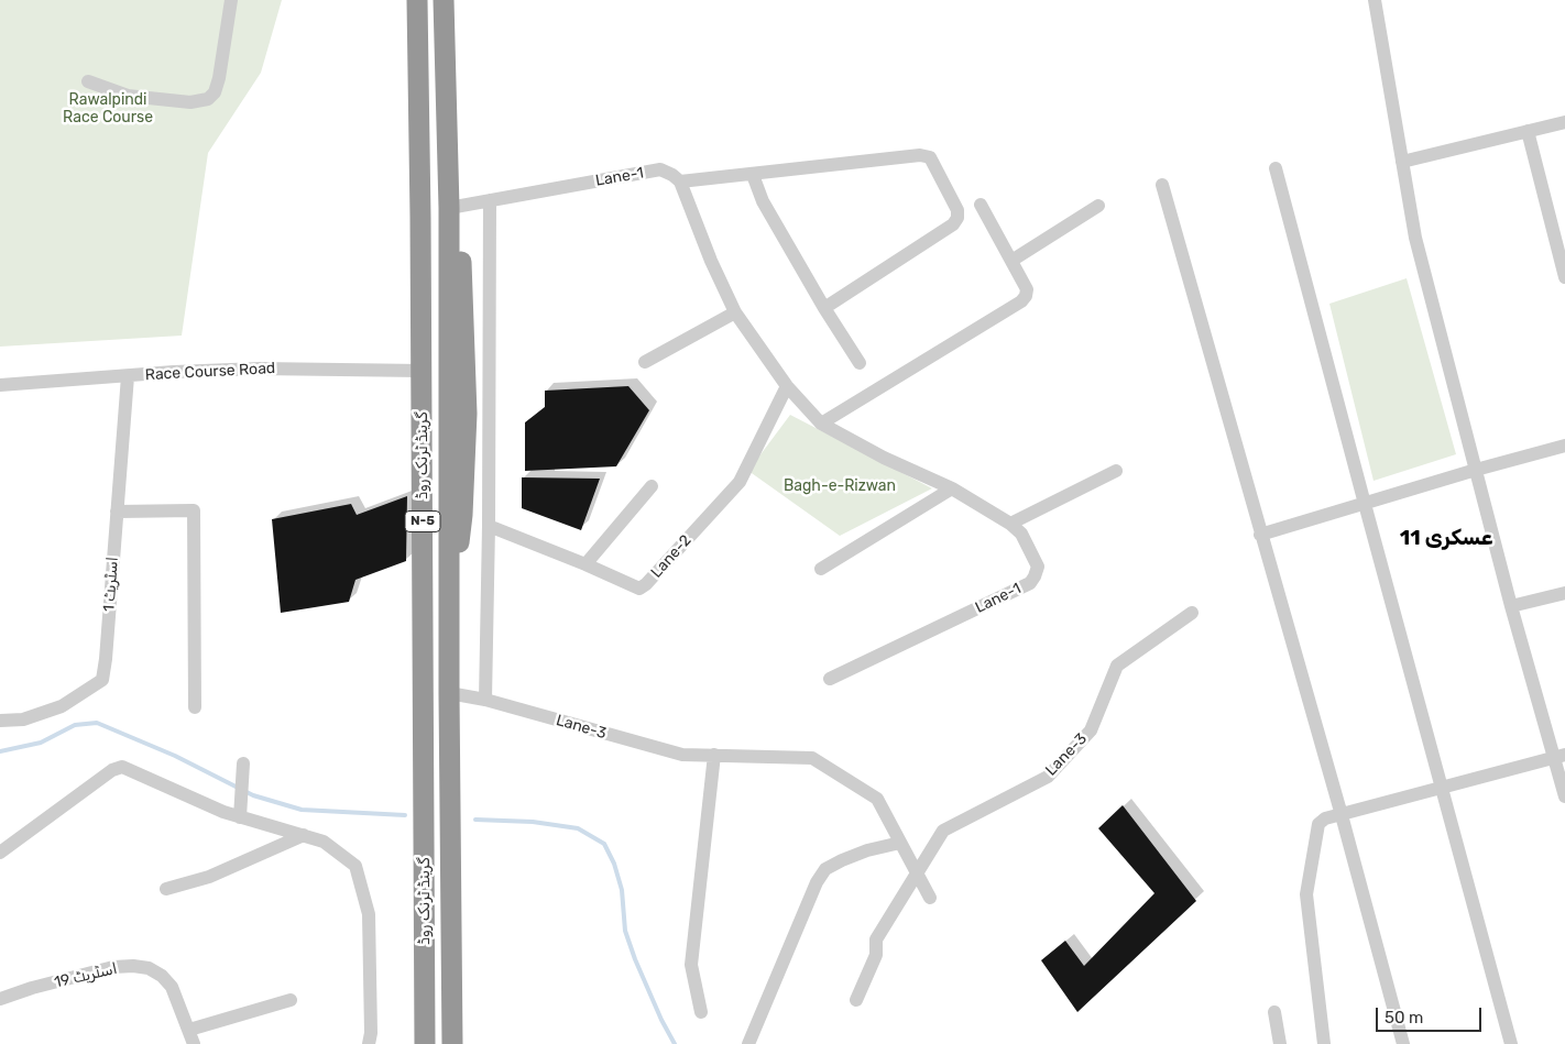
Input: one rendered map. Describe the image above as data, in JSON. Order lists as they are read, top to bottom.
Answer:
{
  "streets": {
    "highway": ["گرینڈ ٹرنک روڈ", "N-5"],
    "street": [
      "Lane-1",
      "Race Course Road",
      "Lane-2",
      "اسٹریٹ 1",
      "Lane-3",
      "اسٹریٹ 19"
    ]
  },
  "crossings": [
    ["Lane-1", "گرینڈ ٹرنک روڈ"],
    ["Lane-1", "Lane-2"],
    ["Race Course Road", "گرینڈ ٹرنک روڈ"],
    ["Race Course Road", "اسٹریٹ 1"],
    ["گرینڈ ٹرنک روڈ", "Lane-3"]
  ],
  "districts": ["عسکری 11"],
  "parks": ["Rawalpindi Race Course", "Bagh-e-Rizwan"],
  "scale_bar": "50 m"
}
